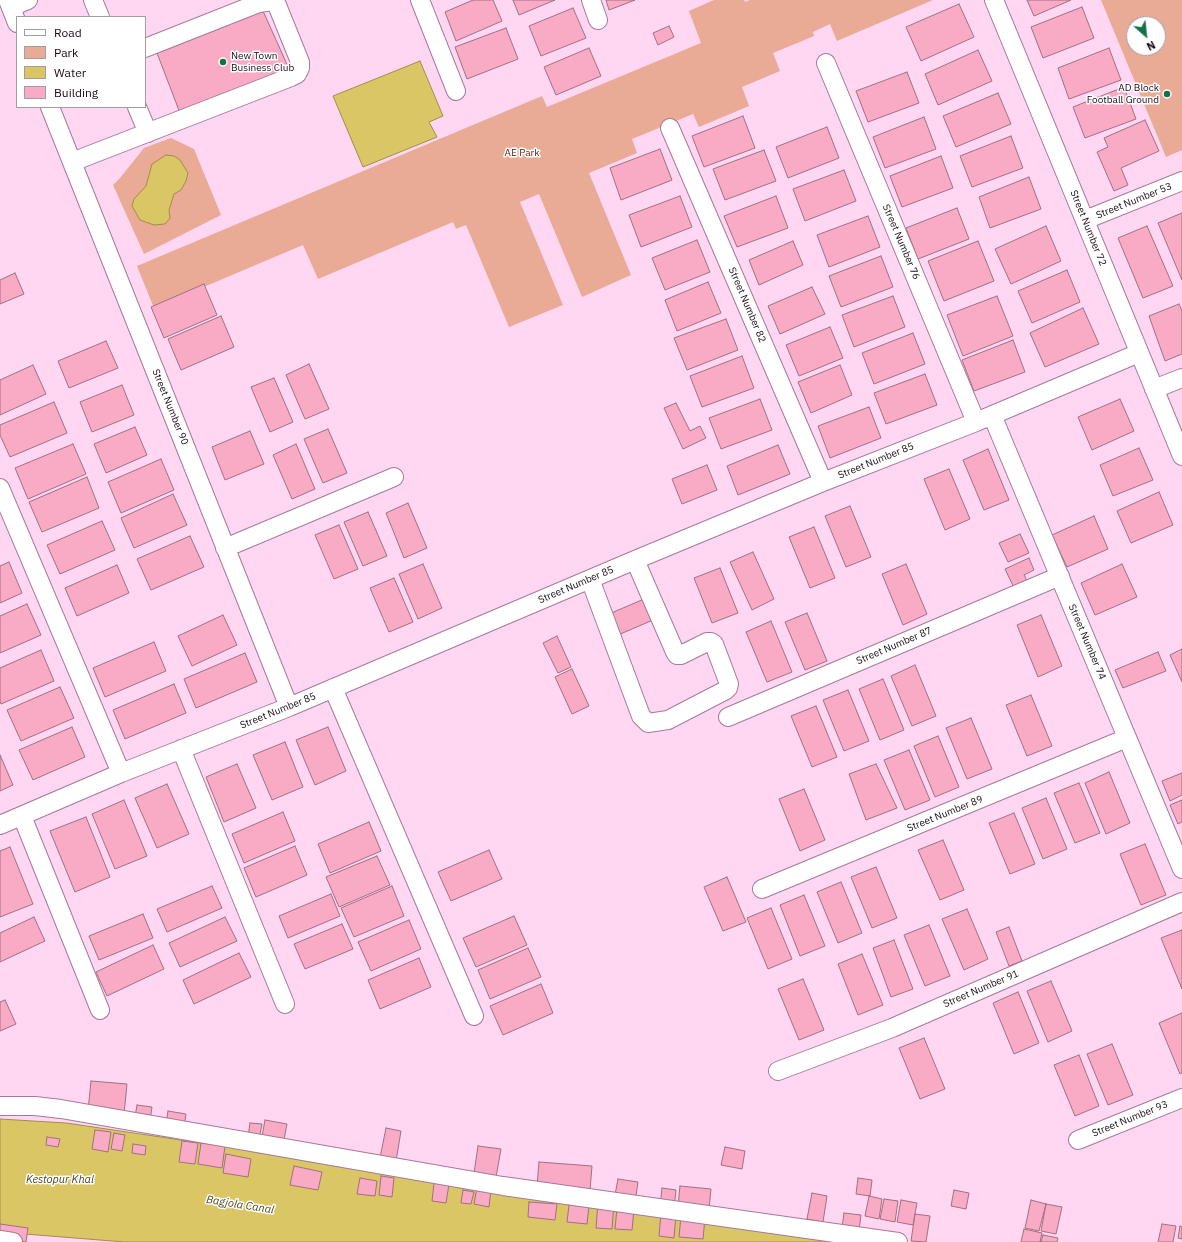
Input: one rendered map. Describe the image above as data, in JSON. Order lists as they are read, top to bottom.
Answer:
{
  "streets": {
    "street": [
      "Street Number 53",
      "Street Number 72",
      "Street Number 76",
      "Street Number 82",
      "Street Number 90",
      "Street Number 85",
      "Street Number 74",
      "Street Number 87",
      "Street Number 89",
      "Street Number 91",
      "Street Number 93"
    ]
  },
  "crossings": [
    ["Street Number 53", "Street Number 72"],
    ["Street Number 72", "Street Number 85"],
    ["Street Number 76", "Street Number 85"],
    ["Street Number 76", "Street Number 74"],
    ["Street Number 82", "Street Number 85"],
    ["Street Number 90", "Street Number 85"],
    ["Street Number 85", "Street Number 74"],
    ["Street Number 74", "Street Number 87"],
    ["Street Number 74", "Street Number 89"]
  ],
  "water": ["Kestopur Khal", "Bagjola Canal"],
  "parks": ["AE Park"],
  "places": ["New Town Business Club", "AD Block Football Ground"],
  "legend": [
    "Road",
    "Park",
    "Water",
    "Building"
  ],
  "north": "bottom right"
}
